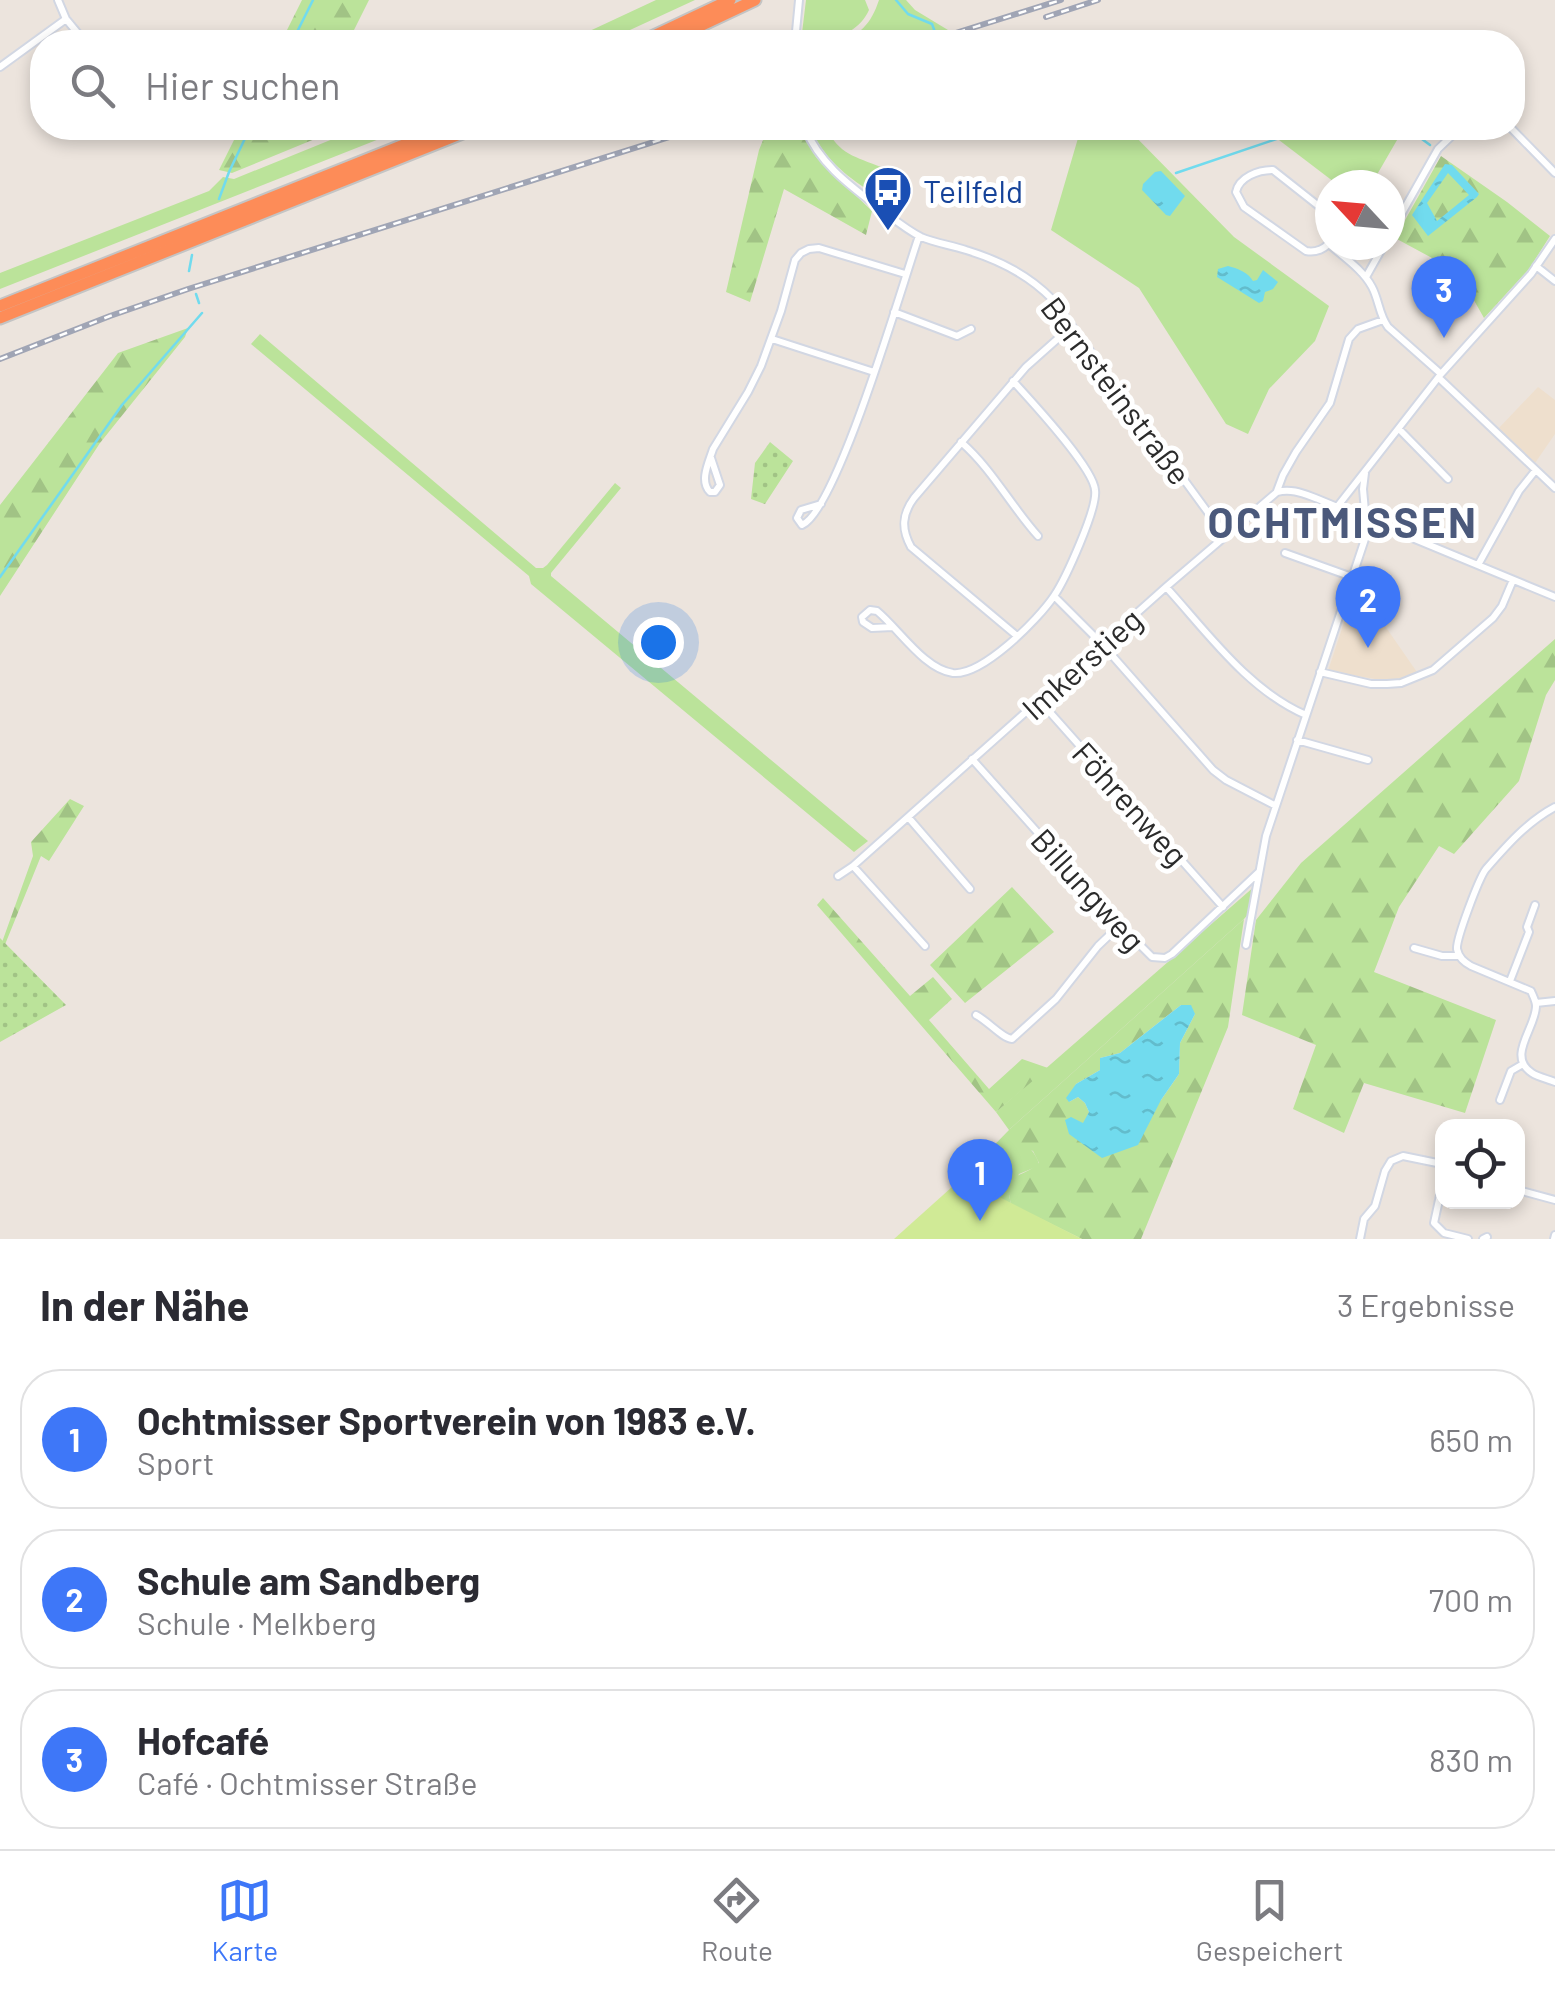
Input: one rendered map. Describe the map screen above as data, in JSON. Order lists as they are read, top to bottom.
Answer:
{
  "streets": {
    "street": [
      "Bernsteinstraße",
      "Imkerstieg",
      "Föhrenweg",
      "Billungweg"
    ]
  },
  "crossings": [
    ["Bernsteinstraße", "Imkerstieg"],
    ["Imkerstieg", "Föhrenweg"],
    ["Imkerstieg", "Billungweg"],
    ["Föhrenweg", "Billungweg"]
  ],
  "districts": ["OCHTMISSEN"],
  "places": {
    "bus stop": ["Teilfeld"]
  },
  "north": "top left",
  "page": {
    "search": "Hier suchen",
    "pins": ["3", "2", "1"],
    "heading": ["In der Nähe", "3 Ergebnisse"],
    "list": [
      {
        "mark": "1",
        "name": "Ochtmisser Sportverein von 1983 e.V.",
        "note": "Sport",
        "value": "650 m"
      },
      {
        "mark": "2",
        "name": "Schule am Sandberg",
        "note": "Schule · Melkberg",
        "value": "700 m"
      },
      {
        "mark": "3",
        "name": "Hofcafé",
        "note": "Café · Ochtmisser Straße",
        "value": "830 m"
      }
    ],
    "nav": ["Karte", "Route", "Gespeichert"]
  }
}
